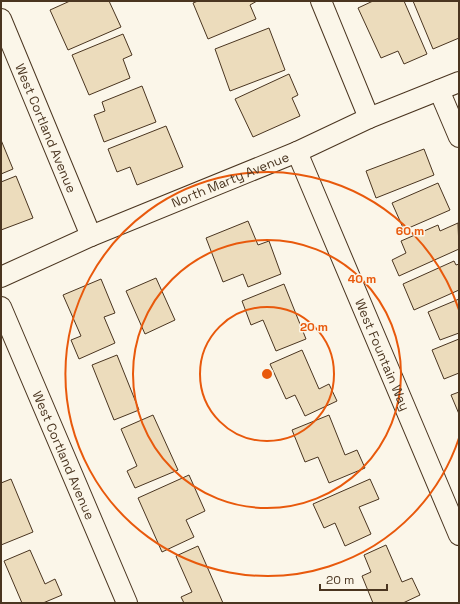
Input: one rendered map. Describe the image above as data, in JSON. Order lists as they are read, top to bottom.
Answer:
{
  "streets": {
    "street": ["West Cortland Avenue", "North Marty Avenue", "West Fountain Way"]
  },
  "crossings": [
    ["West Cortland Avenue", "North Marty Avenue"],
    ["North Marty Avenue", "West Fountain Way"]
  ],
  "scale_bar": "20 m",
  "rings": ["60 m", "40 m", "20 m"]
}
